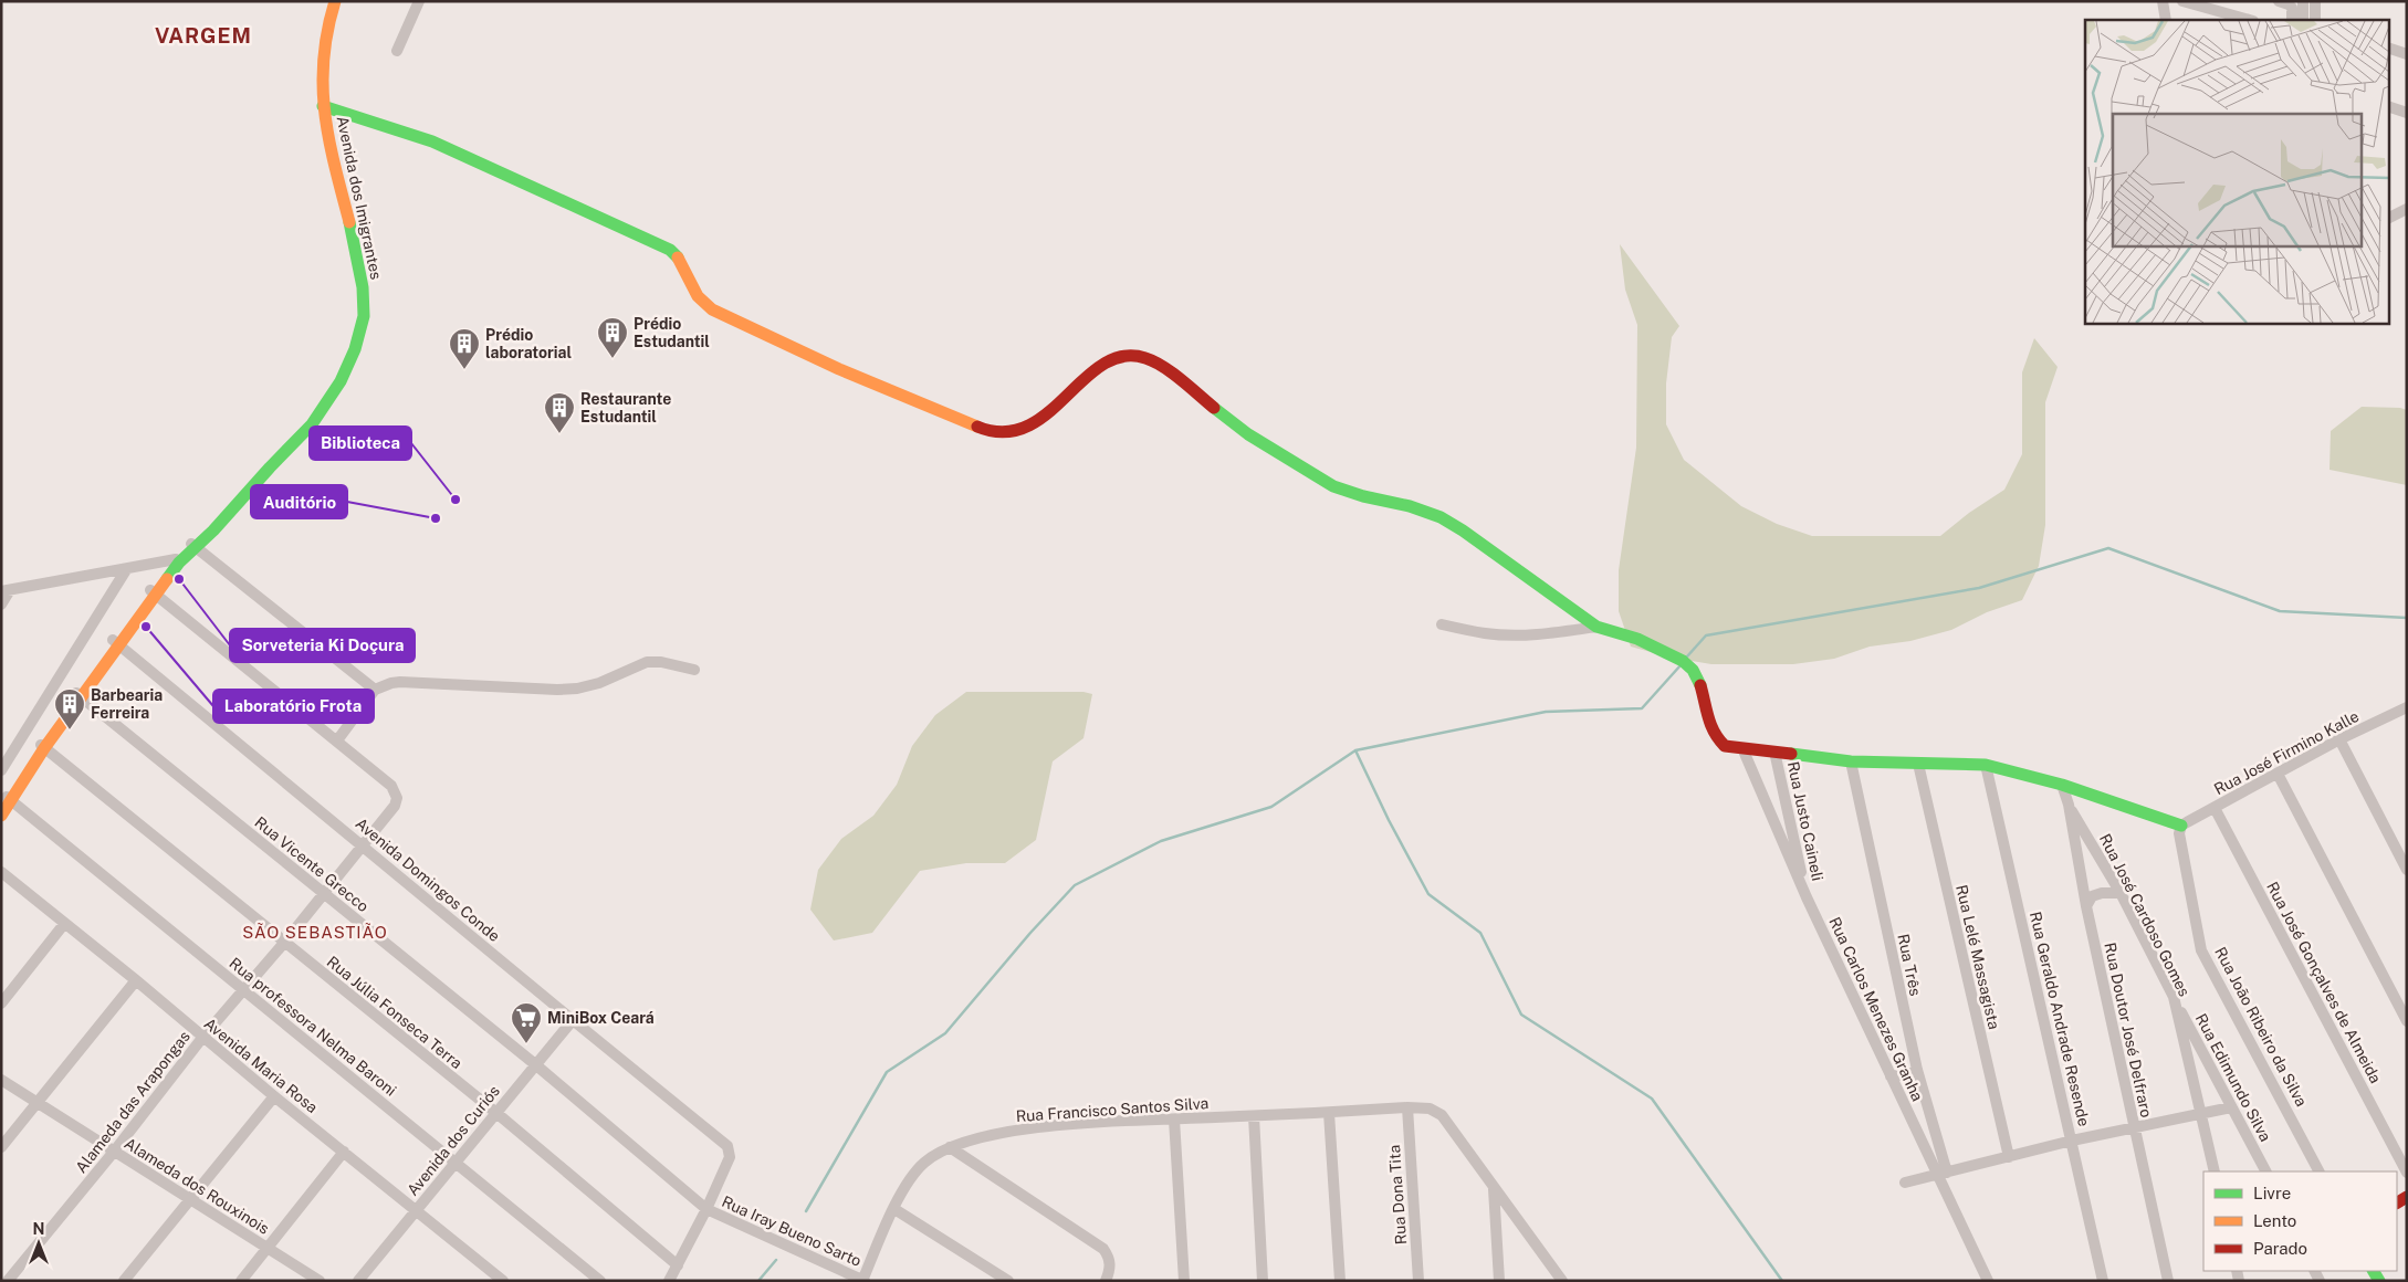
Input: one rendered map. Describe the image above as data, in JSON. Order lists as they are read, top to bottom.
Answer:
{
  "streets": {
    "street": [
      "Avenida dos Imigrantes",
      "Rua José Firmino Kalle",
      "Rua Justo Caineli",
      "Rua Vicente Grecco",
      "Avenida Domingos Conde",
      "Rua José Cardoso Gomes",
      "Rua Lelé Massagista",
      "Rua Três",
      "Rua José Gonçalves de Almeida",
      "Rua Carlos Menezes Granha",
      "Rua Júlia Fonseca Terra",
      "Rua Geraldo Andrade Resende",
      "Rua professora Nelma Baroni",
      "Rua João Ribeiro da Silva",
      "Rua Doutor José Delfraro",
      "Avenida Maria Rosa",
      "Rua Edimundo Silva",
      "Alameda das Arapongas",
      "Rua Francisco Santos Silva",
      "Avenida dos Curiós",
      "Alameda dos Rouxinois",
      "Rua Dona Tita",
      "Rua Iray Bueno Sarto"
    ]
  },
  "crossings": [
    ["Avenida dos Imigrantes", "Rua Vicente Grecco"],
    ["Avenida dos Imigrantes", "Avenida Domingos Conde"],
    ["Avenida dos Imigrantes", "Rua Júlia Fonseca Terra"],
    ["Avenida dos Imigrantes", "Rua professora Nelma Baroni"],
    ["Rua José Firmino Kalle", "Rua José Gonçalves de Almeida"],
    ["Rua José Firmino Kalle", "Rua João Ribeiro da Silva"],
    ["Rua Justo Caineli", "Rua Carlos Menezes Granha"],
    ["Rua Vicente Grecco", "Avenida Domingos Conde"],
    ["Rua Vicente Grecco", "Alameda das Arapongas"],
    ["Rua Vicente Grecco", "Avenida dos Curiós"],
    ["Rua Vicente Grecco", "Rua Iray Bueno Sarto"],
    ["Avenida Domingos Conde", "Alameda das Arapongas"],
    ["Avenida Domingos Conde", "Avenida dos Curiós"],
    ["Avenida Domingos Conde", "Rua Iray Bueno Sarto"],
    ["Rua José Cardoso Gomes", "Rua Doutor José Delfraro"],
    ["Rua José Cardoso Gomes", "Rua Edimundo Silva"],
    ["Rua Três", "Rua Carlos Menezes Granha"],
    ["Rua Júlia Fonseca Terra", "Alameda das Arapongas"],
    ["Rua Júlia Fonseca Terra", "Avenida dos Curiós"],
    ["Rua professora Nelma Baroni", "Alameda das Arapongas"],
    ["Rua professora Nelma Baroni", "Avenida dos Curiós"],
    ["Avenida Maria Rosa", "Alameda das Arapongas"],
    ["Avenida Maria Rosa", "Avenida dos Curiós"],
    ["Alameda das Arapongas", "Alameda dos Rouxinois"],
    ["Rua Francisco Santos Silva", "Rua Dona Tita"],
    ["Rua Francisco Santos Silva", "Rua Iray Bueno Sarto"]
  ],
  "districts": ["VARGEM", "SÃO SEBASTIÃO"],
  "places": {
    "building": [
      "Prédio Estudantil",
      "Prédio laboratorial",
      "Restaurante Estudantil",
      "Barbearia Ferreira"
    ],
    "other": [
      "Biblioteca",
      "Auditório",
      "Sorveteria Ki Doçura",
      "Laboratório Frota"
    ],
    "supermarket": ["MiniBox Ceará"]
  },
  "legend": ["Livre", "Lento", "Parado"],
  "north": "top"
}
